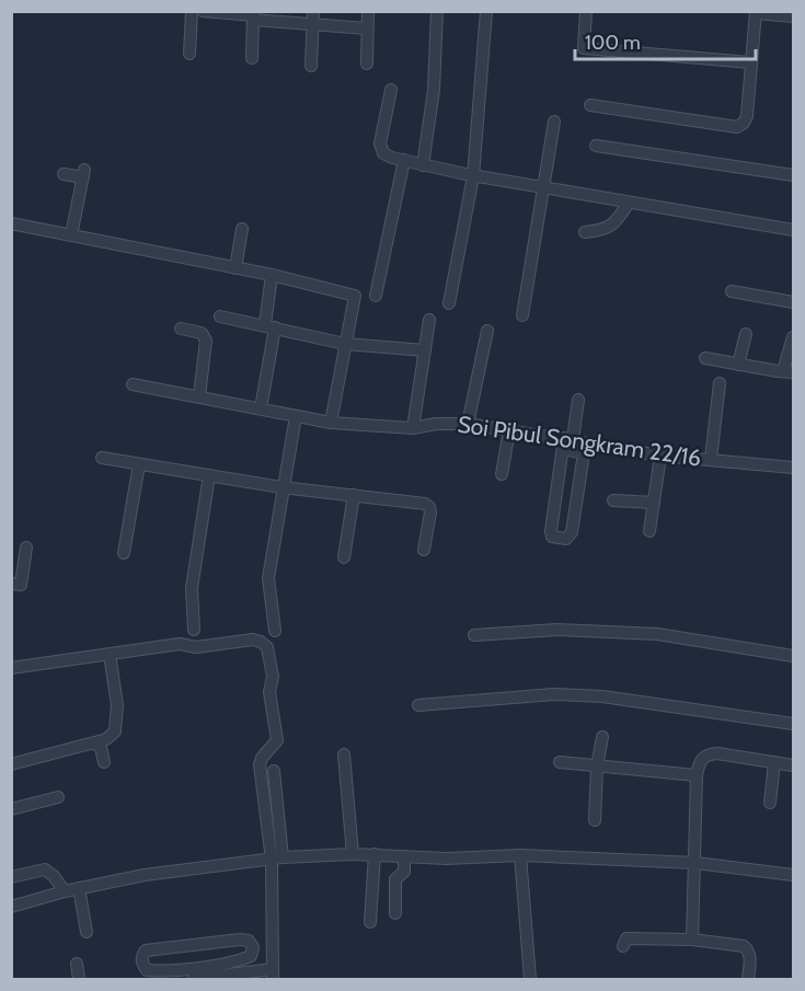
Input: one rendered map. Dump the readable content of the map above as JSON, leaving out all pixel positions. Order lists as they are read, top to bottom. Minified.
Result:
{"streets":{"street":["Soi Pibul Songkram 22/16"]},"scale_bar":"100 m"}
